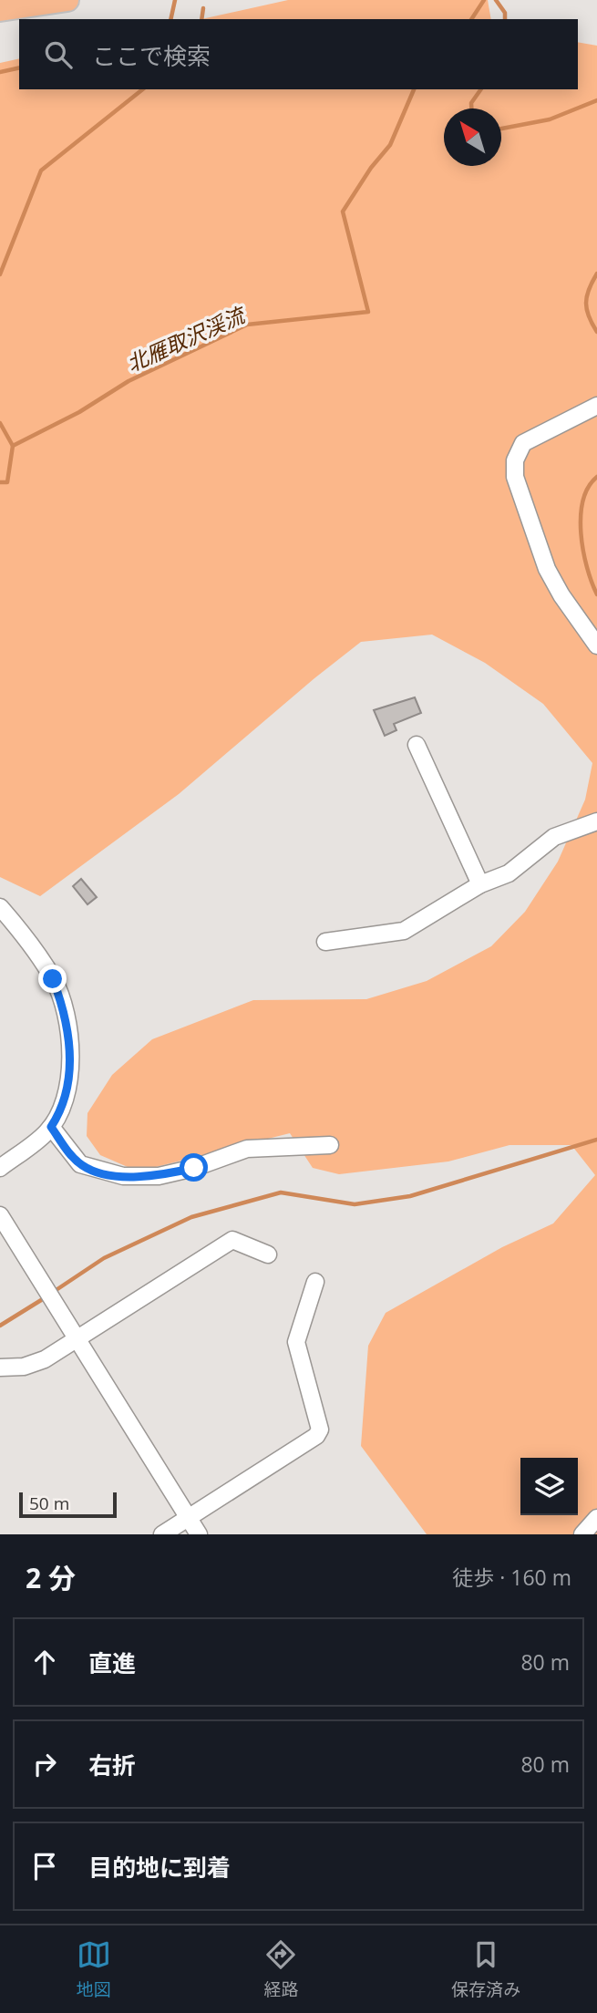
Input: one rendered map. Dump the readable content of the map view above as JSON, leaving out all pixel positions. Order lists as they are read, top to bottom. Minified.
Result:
{"water":["北雁取沢渓流"],"scale_bar":"50 m","north":"top left","page":{"search":"ここで検索","scale":"50 m","heading":["2 分","徒歩 · 160 m"],"list":[["直進","80 m"],["右折","80 m"],"目的地に到着"],"nav":["地図","経路","保存済み"]}}
